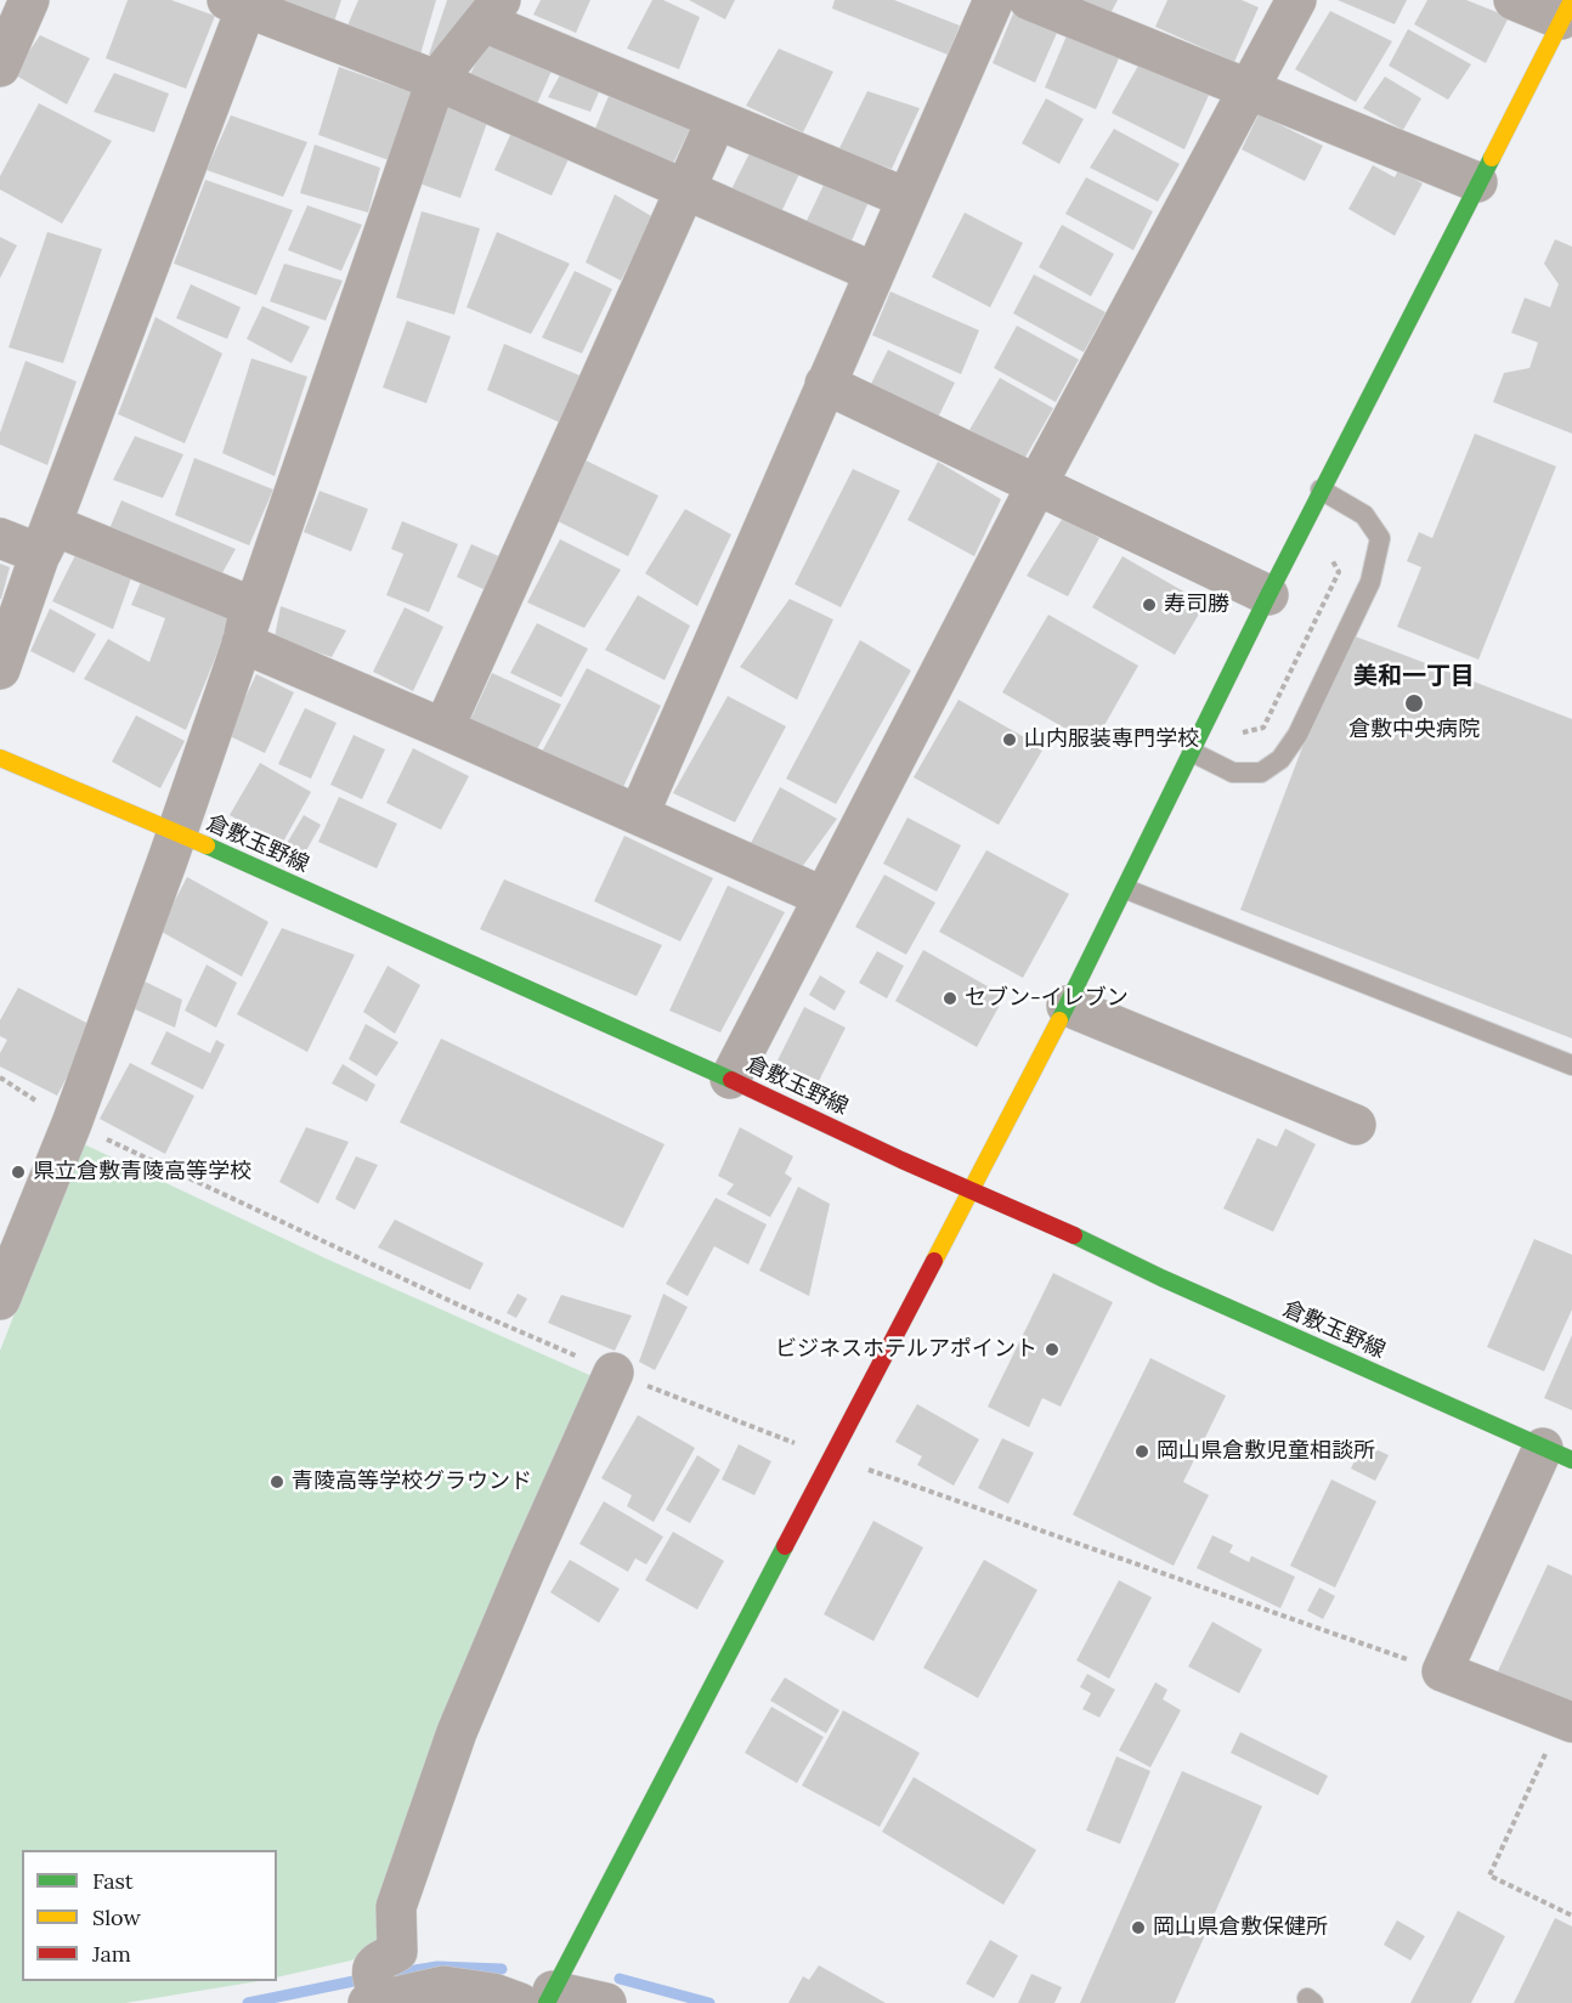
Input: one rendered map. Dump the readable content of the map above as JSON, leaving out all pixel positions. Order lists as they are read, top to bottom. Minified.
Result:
{"streets":{"street":["倉敷玉野線"]},"districts":["美和一丁目"],"places":["寿司勝","倉敷中央病院","山内服装専門学校","セブン-イレブン","県立倉敷青陵高等学校","ビジネスホテルアポイント","岡山県倉敷児童相談所","青陵高等学校グラウンド","岡山県倉敷保健所"],"legend":["Fast","Slow","Jam"]}
